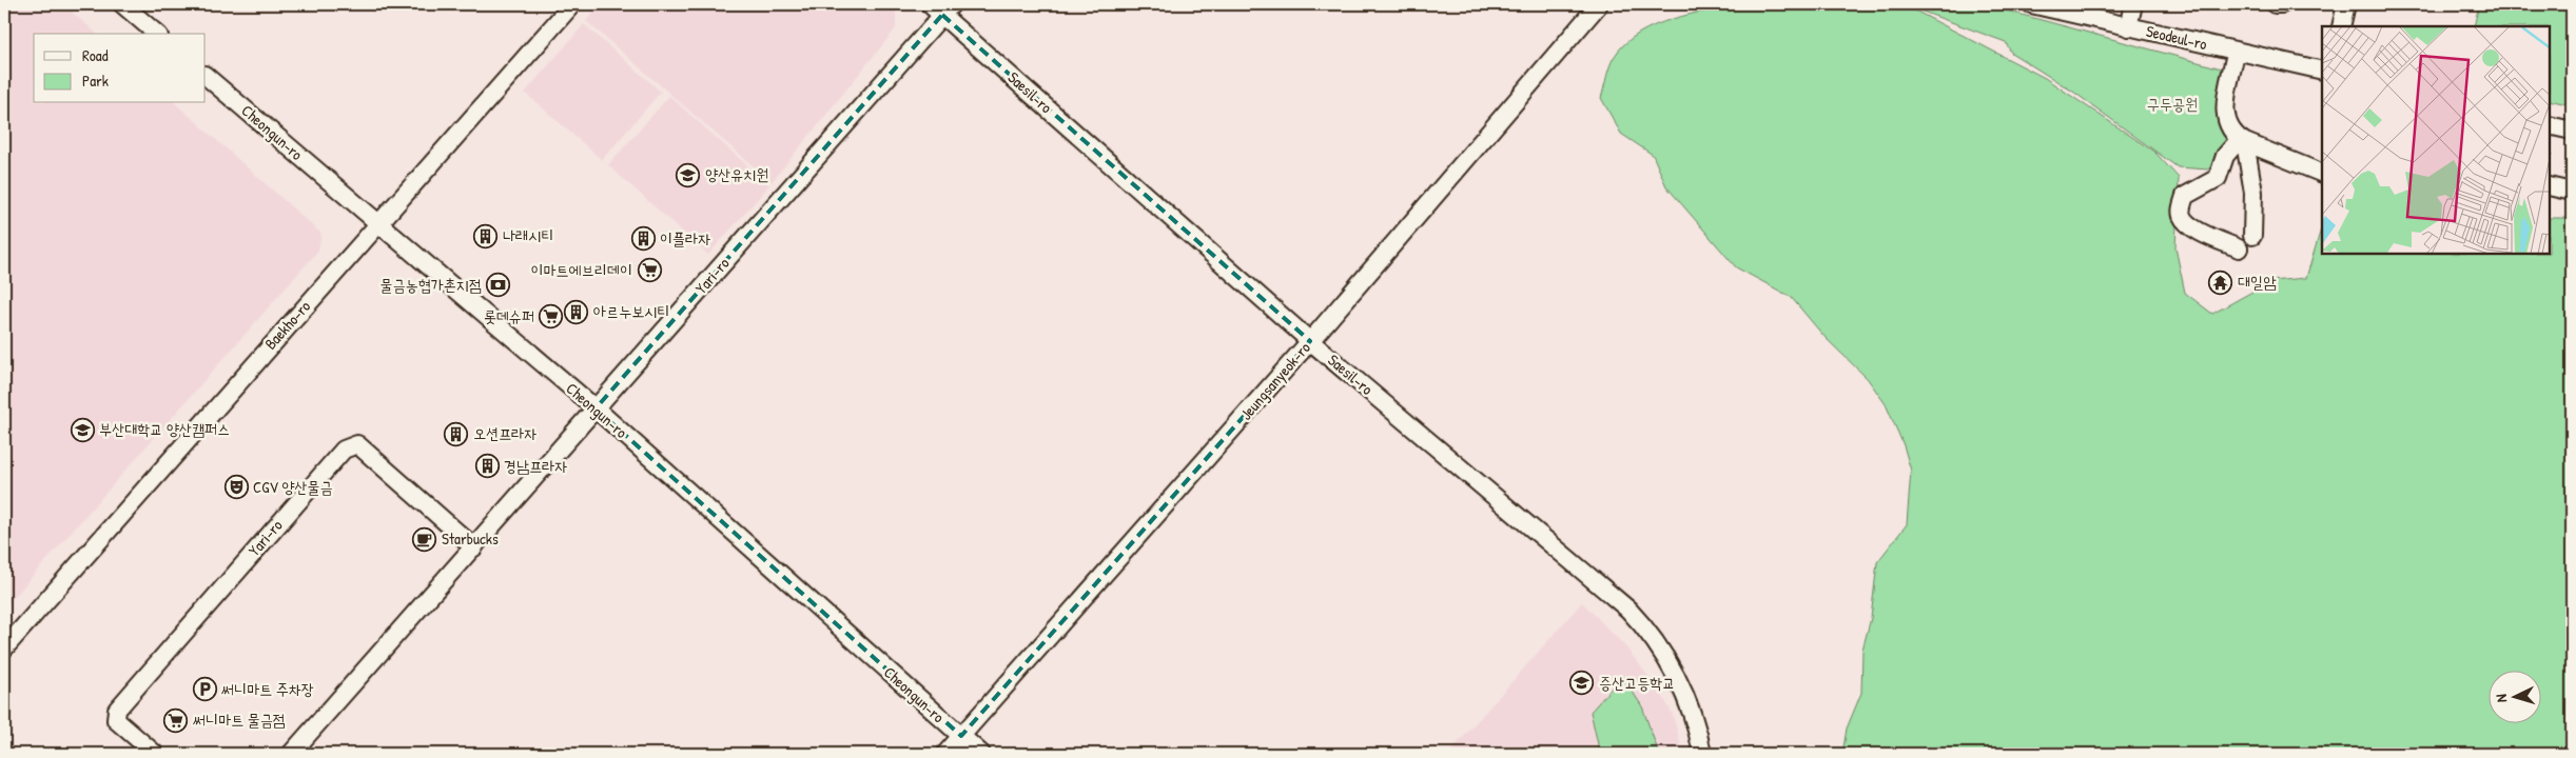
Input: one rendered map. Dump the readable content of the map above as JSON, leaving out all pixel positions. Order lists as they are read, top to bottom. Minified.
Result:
{"streets":{"street":["Seodeul-ro","Saesil-ro","Cheongun-ro","Yari-ro","Baekho-ro","Jeungsanyeok-ro"]},"crossings":[["Saesil-ro","Yari-ro"],["Saesil-ro","Jeungsanyeok-ro"],["Cheongun-ro","Yari-ro"],["Cheongun-ro","Baekho-ro"],["Cheongun-ro","Jeungsanyeok-ro"]],"parks":["구두공원"],"places":{"school or university":["양산유치원","부산대학교 양산캠퍼스","증산고등학교"],"building":["나래시티","이플라자","아르누보시티","오션프라자","경남프라자"],"supermarket":["이마트에브리데이","롯데슈퍼","써니마트 물금점"],"temple":["대일암"],"bank":["물금농협가촌지점"],"theatre":["CGV 양산물금"],"cafe":["Starbucks"],"parking":["써니마트 주차장"]},"legend":["Road","Park"],"north":"left"}
